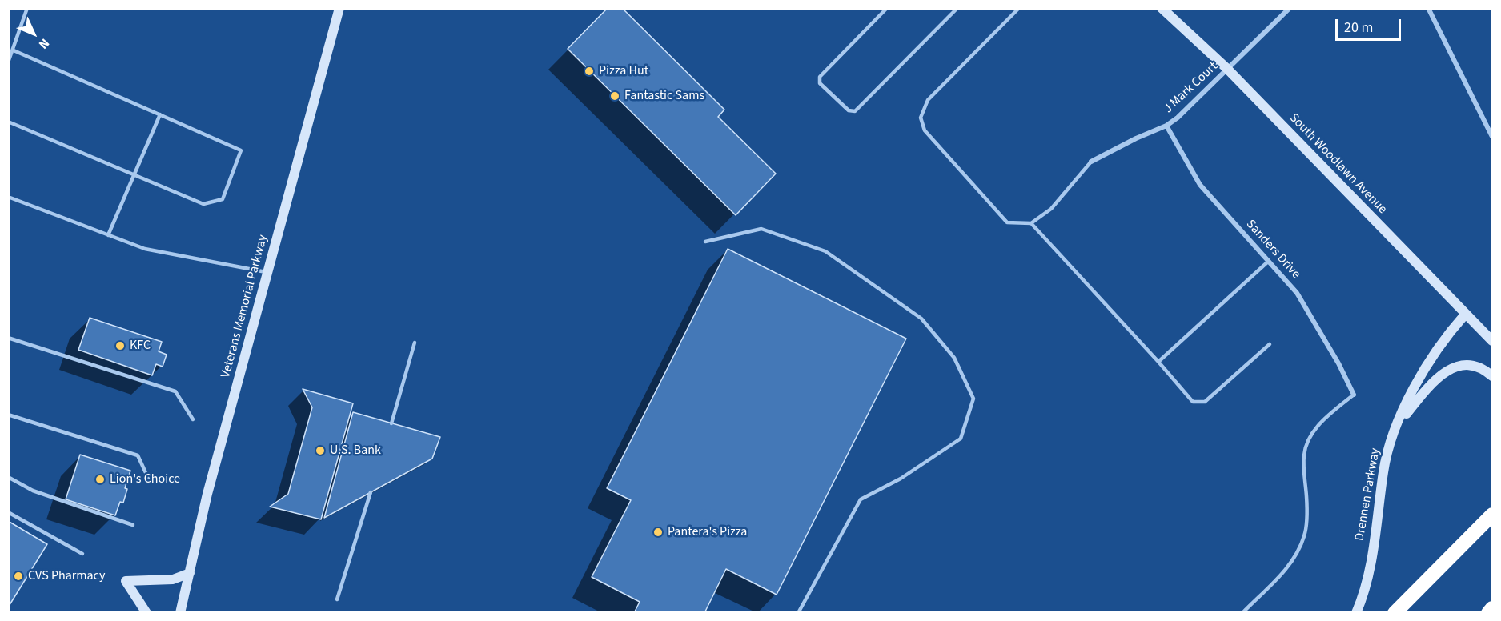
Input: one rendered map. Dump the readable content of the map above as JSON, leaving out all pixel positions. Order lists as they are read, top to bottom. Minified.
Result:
{"streets":{"street":["J Mark Court","South Woodlawn Avenue","Sanders Drive","Veterans Memorial Parkway","Drennen Parkway"]},"crossings":[["J Mark Court","South Woodlawn Avenue"],["J Mark Court","Sanders Drive"],["South Woodlawn Avenue","Drennen Parkway"]],"places":["Pizza Hut","Fantastic Sams","KFC","U.S. Bank","Lion's Choice","Pantera's Pizza","CVS Pharmacy"],"scale_bar":"20 m","north":"bottom right"}
